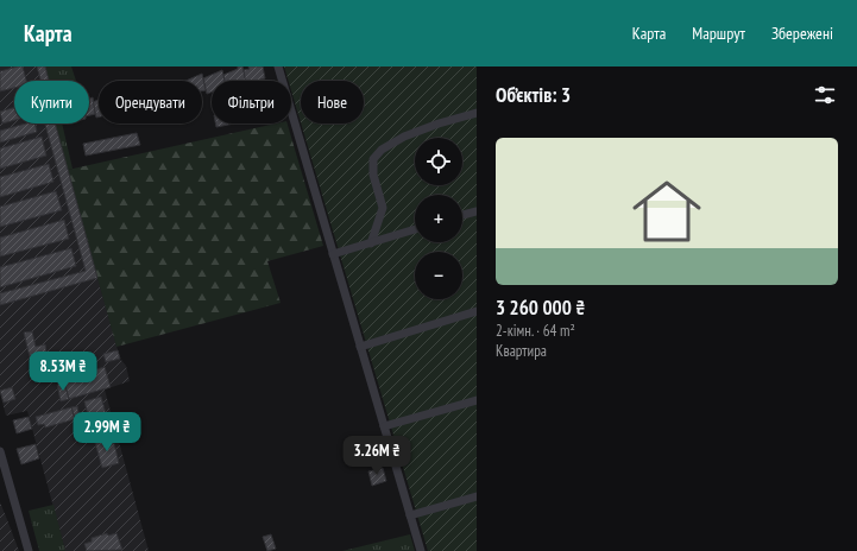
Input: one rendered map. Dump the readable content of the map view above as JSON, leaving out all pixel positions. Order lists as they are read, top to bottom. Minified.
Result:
{"page":{"header":"Карта","nav":["Карта","Маршрут","Збережені"],"heading":"Об’єктів: 3","chip":["Купити","Орендувати","Фільтри","Нове"],"list":[{"name":"3 260 000 ₴","note":"2-кімн. · 64 m² · Квартира"}],"map_buttons":["+","−"],"price":["8.53M ₴","2.99M ₴","3.26M ₴"]}}
